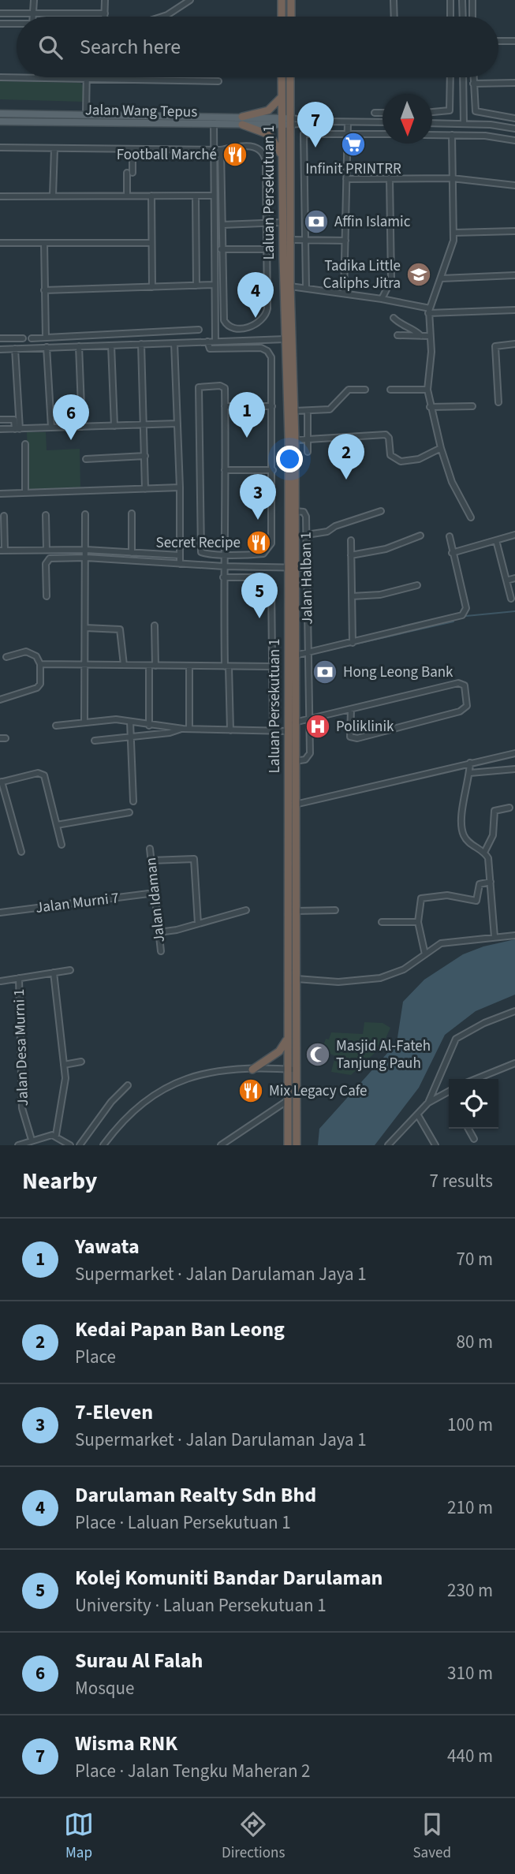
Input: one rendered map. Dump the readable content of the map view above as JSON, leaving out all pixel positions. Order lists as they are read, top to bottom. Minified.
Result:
{"streets":{"highway":["Laluan Persekutuan 1"],"main road":["Jalan Wang Tepus"],"street":["Jalan Halban 1","Jalan Idaman","Jalan Murni 7","Jalan Desa Murni 1"]},"crossings":[["Jalan Wang Tepus","Laluan Persekutuan 1"],["Laluan Persekutuan 1","Jalan Halban 1"],["Jalan Idaman","Jalan Murni 7"]],"places":{"supermarket":["Infinit PRINTRR"],"restaurant":["Football Marché","Secret Recipe","Mix Legacy Cafe"],"bank":["Affin Islamic","Hong Leong Bank"],"school or university":["Tadika Little Caliphs Jitra"],"hospital":["Poliklinik"],"mosque":["Masjid Al-Fateh Tanjung Pauh"]},"north":"bottom","page":{"search":"Search here","pins":["7","4","1","6","2","3","5"],"heading":["Nearby","7 results"],"list":[{"mark":"1","name":"Yawata","note":"Supermarket · Jalan Darulaman Jaya 1","value":"70 m"},{"mark":"2","name":"Kedai Papan Ban Leong","note":"Place","value":"80 m"},{"mark":"3","name":"7-Eleven","note":"Supermarket · Jalan Darulaman Jaya 1","value":"100 m"},{"mark":"4","name":"Darulaman Realty Sdn Bhd","note":"Place · Laluan Persekutuan 1","value":"210 m"},{"mark":"5","name":"Kolej Komuniti Bandar Darulaman","note":"University · Laluan Persekutuan 1","value":"230 m"},{"mark":"6","name":"Surau Al Falah","note":"Mosque","value":"310 m"},{"mark":"7","name":"Wisma RNK","note":"Place · Jalan Tengku Maheran 2","value":"440 m"}],"nav":["Map","Directions","Saved"]}}
